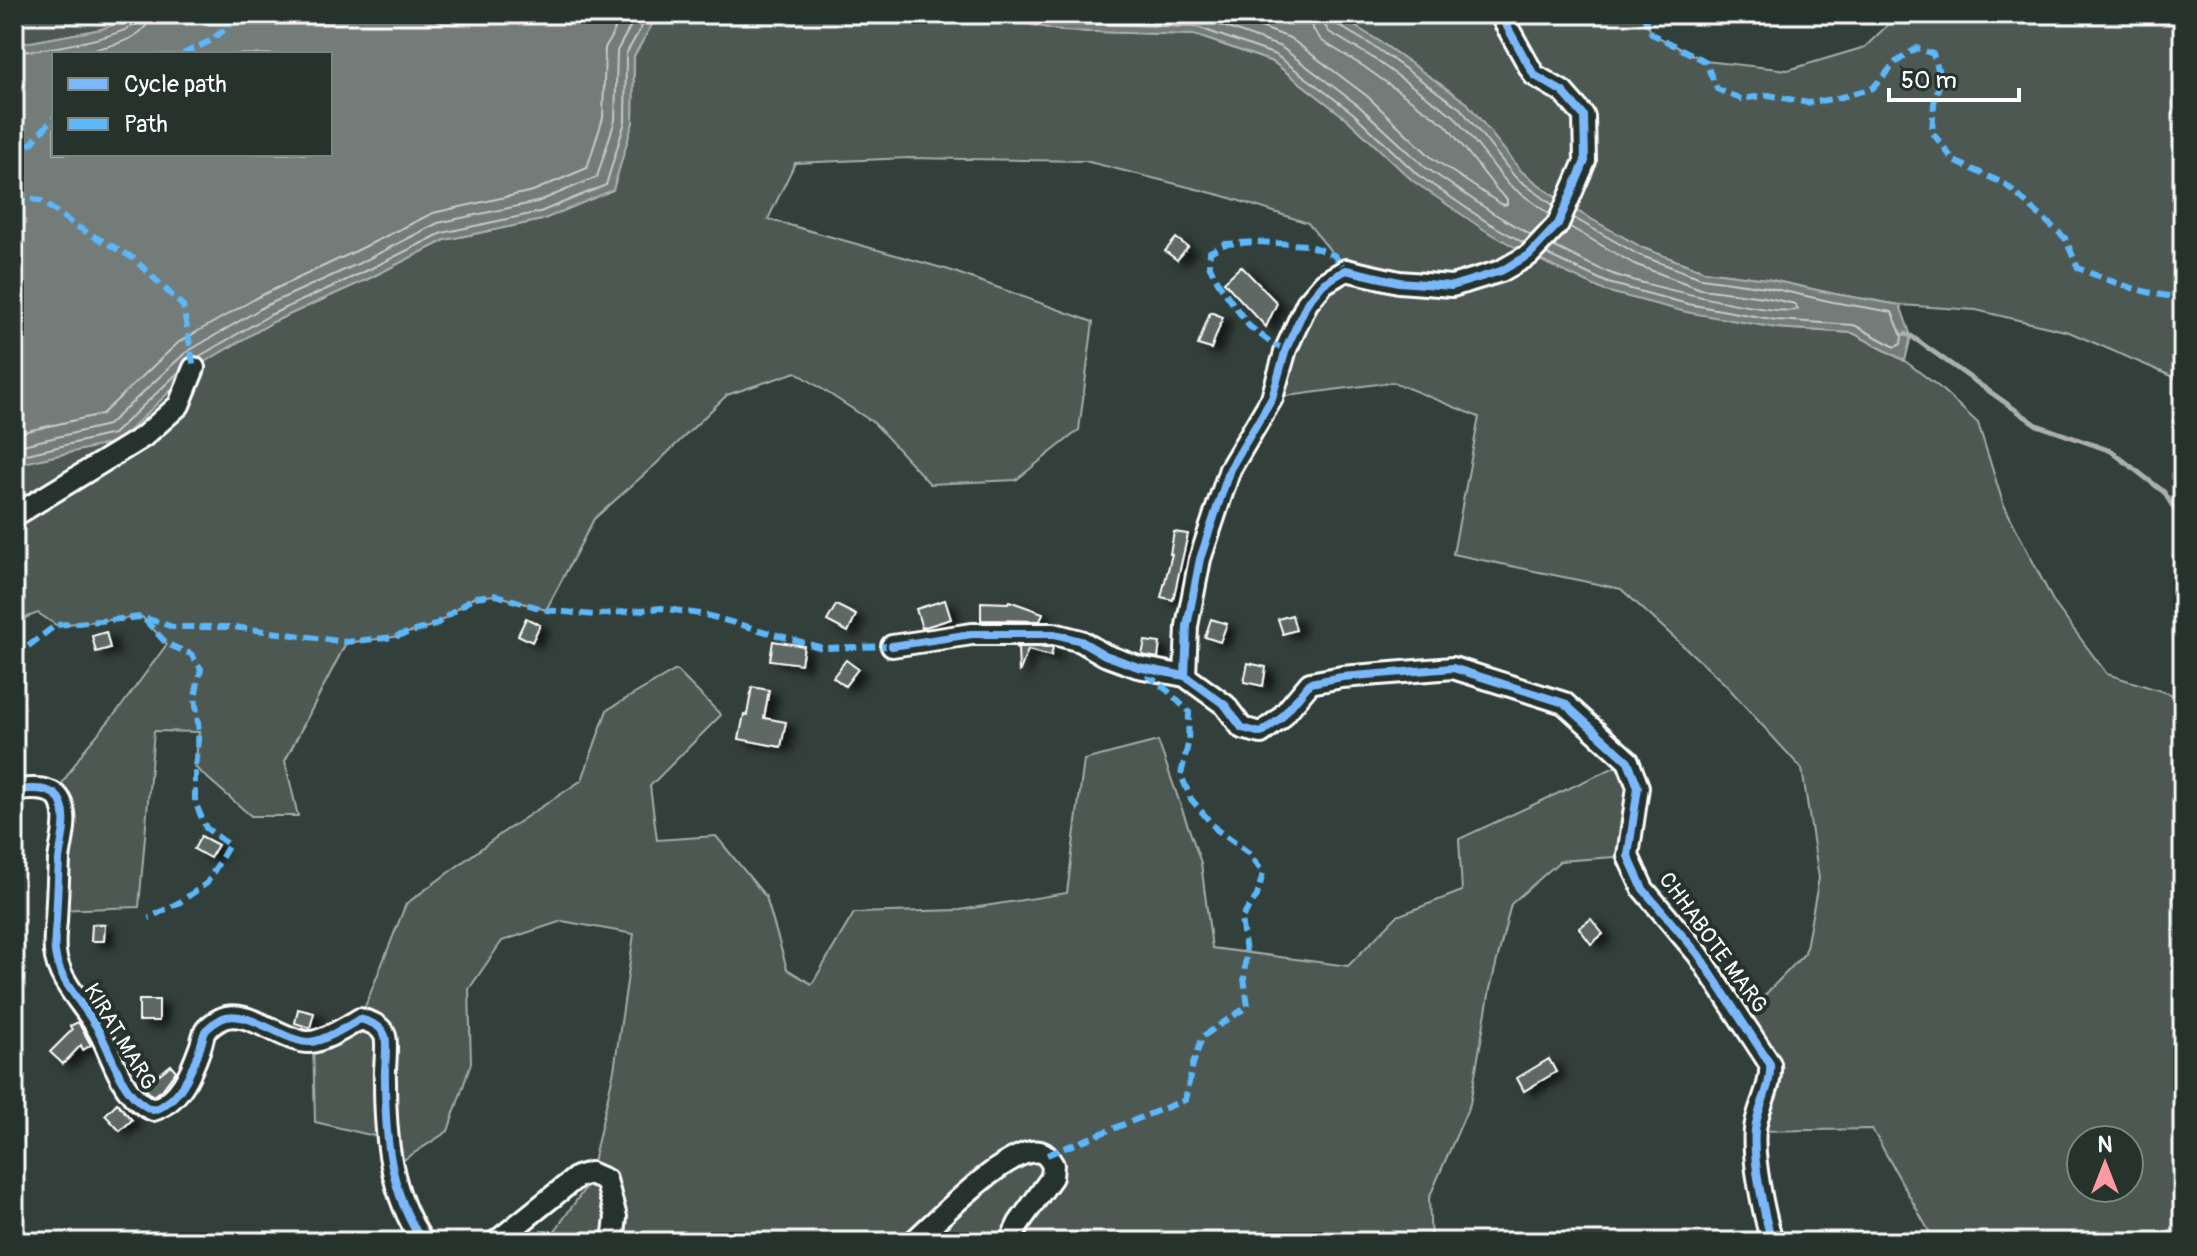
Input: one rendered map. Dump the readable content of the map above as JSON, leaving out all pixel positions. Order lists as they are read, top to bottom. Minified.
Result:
{"streets":{"street":["CHHABOTE MARG","KIRAT MARG"]},"legend":["Cycle path","Path"],"scale_bar":"50 m","north":"top"}
